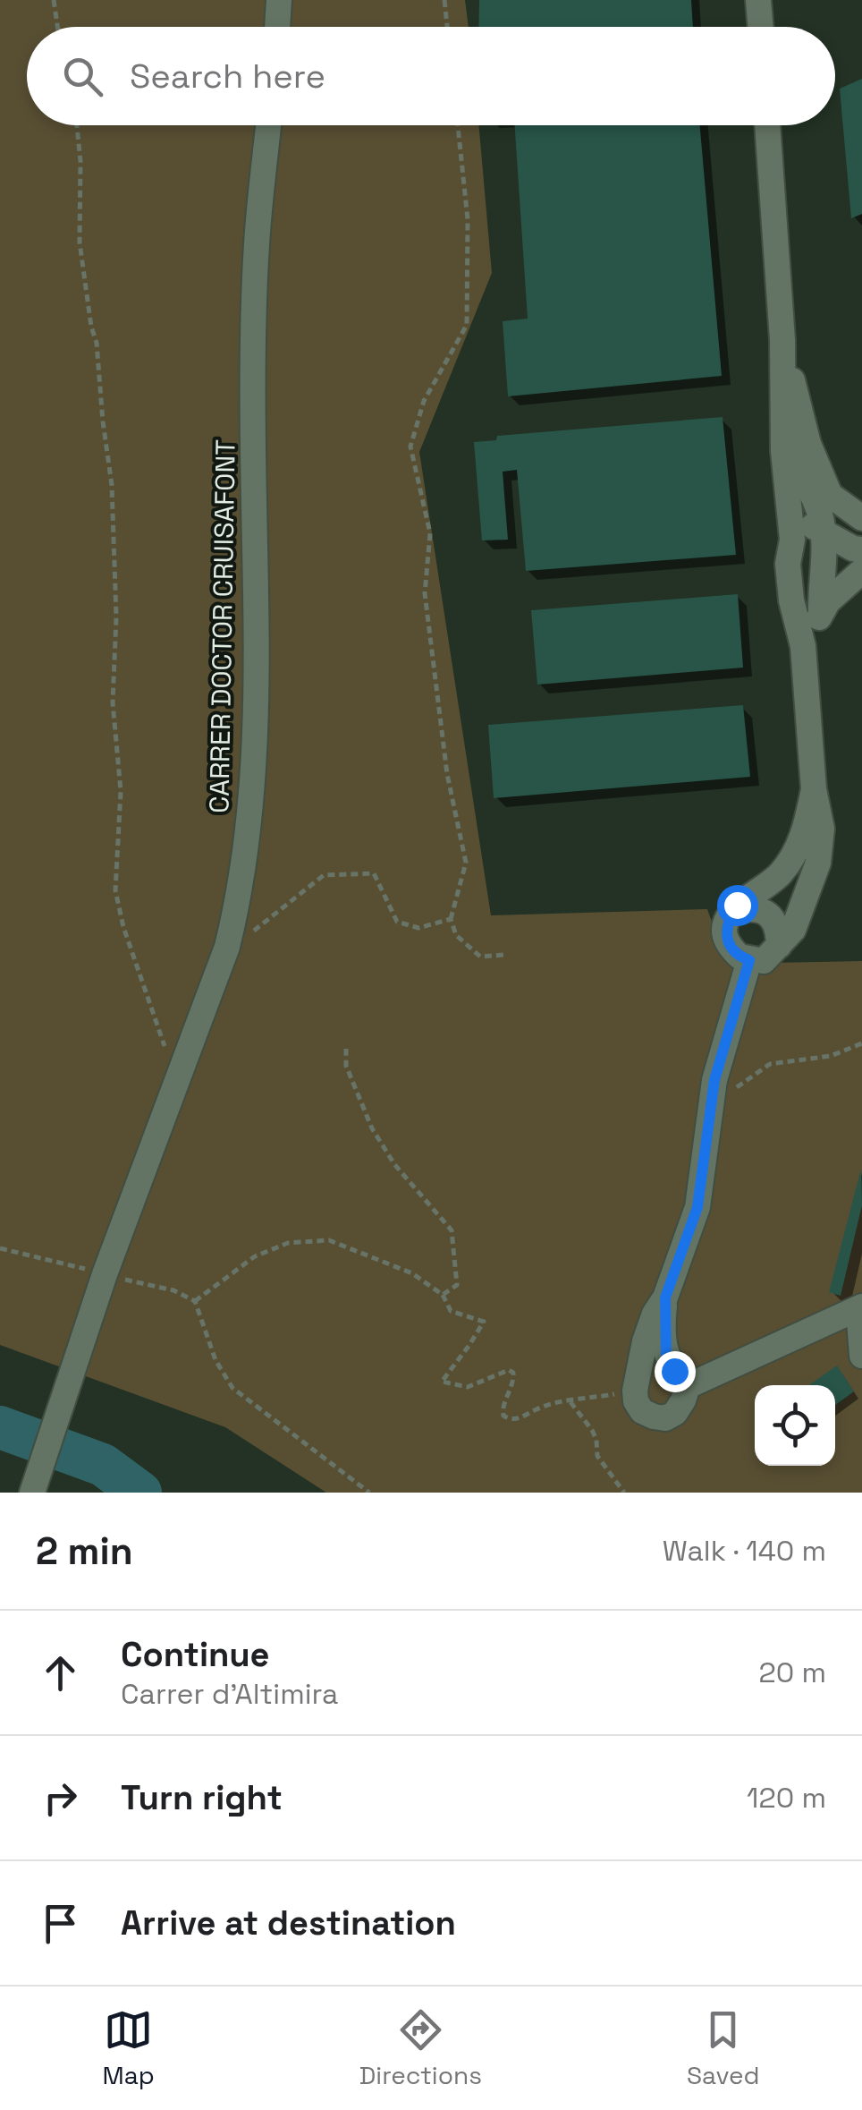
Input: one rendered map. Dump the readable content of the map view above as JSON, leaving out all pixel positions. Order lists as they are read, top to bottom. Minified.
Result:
{"streets":{"street":["CARRER DOCTOR CRUISAFONT"]},"page":{"search":"Search here","heading":["2 min","Walk · 140 m"],"list":[["Continue","Carrer d'Altimira","20 m"],["Turn right","120 m"],"Arrive at destination"],"nav":["Map","Directions","Saved"]}}
